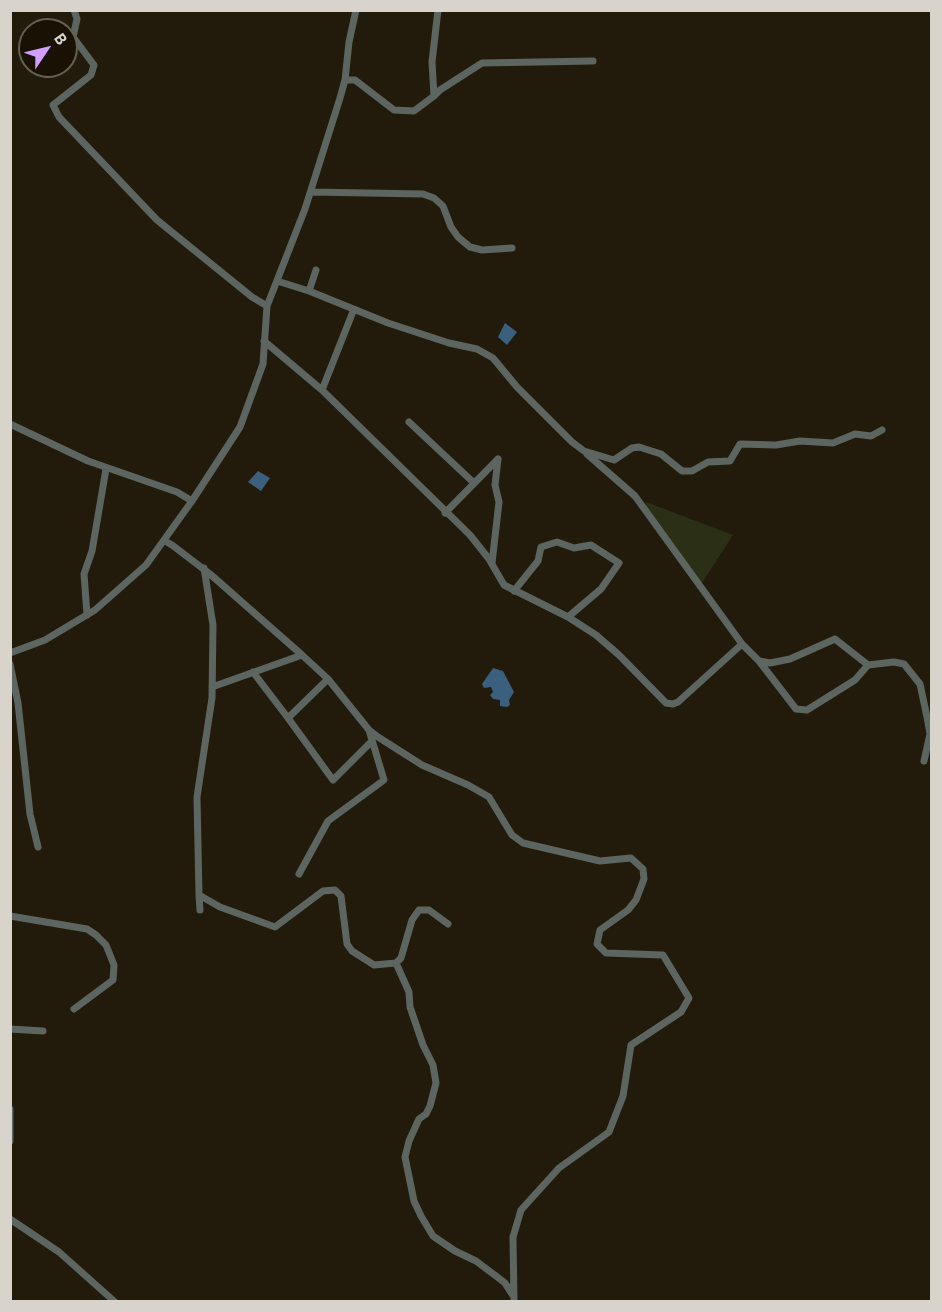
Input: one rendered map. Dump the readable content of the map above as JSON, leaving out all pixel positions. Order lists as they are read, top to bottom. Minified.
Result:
{"north":"top right"}
